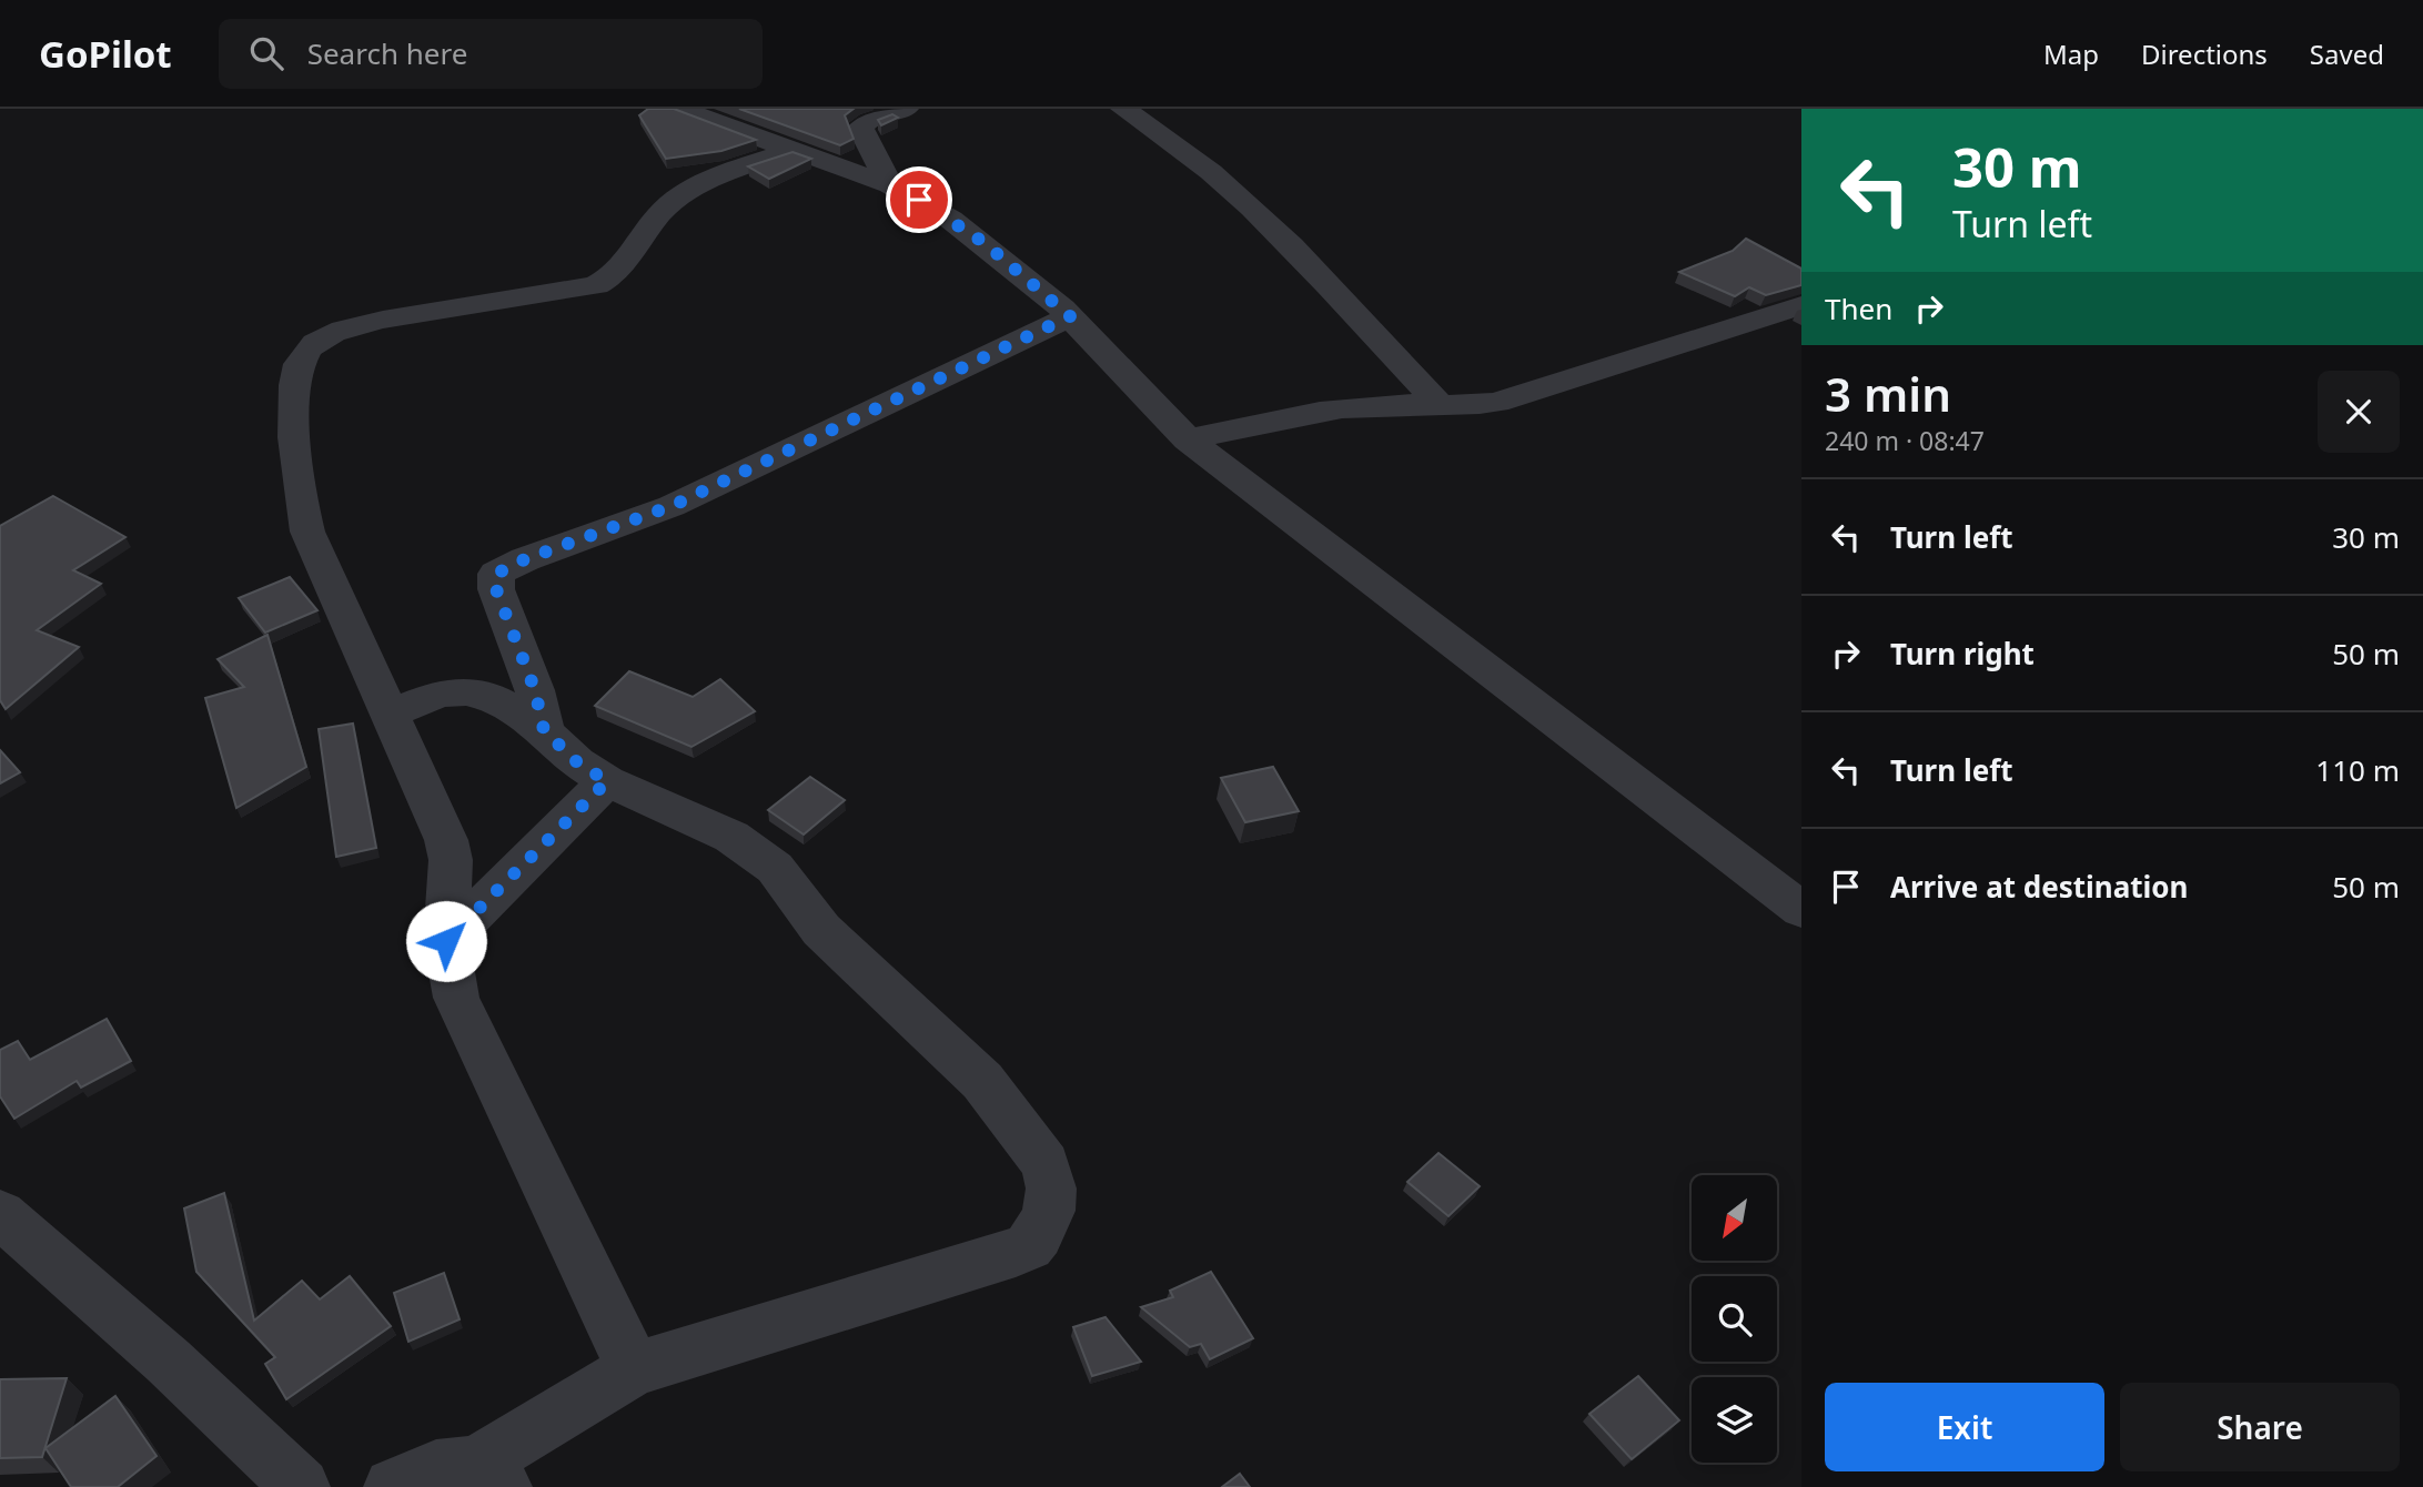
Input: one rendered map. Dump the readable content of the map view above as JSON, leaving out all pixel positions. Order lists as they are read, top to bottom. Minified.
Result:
{"north":"bottom left","page":{"header":"GoPilot","search":"Search here","nav":["Map","Directions","Saved"],"turn":["30 m","Turn left"],"then":"Then","heading":["3 min","240 m · 08:47"],"list":[{"name":"Turn left","value":"30 m"},{"name":"Turn right","value":"50 m"},{"name":"Turn left","value":"110 m"},{"name":"Arrive at destination","value":"50 m"}],"buttons":["Exit","Share"]}}
